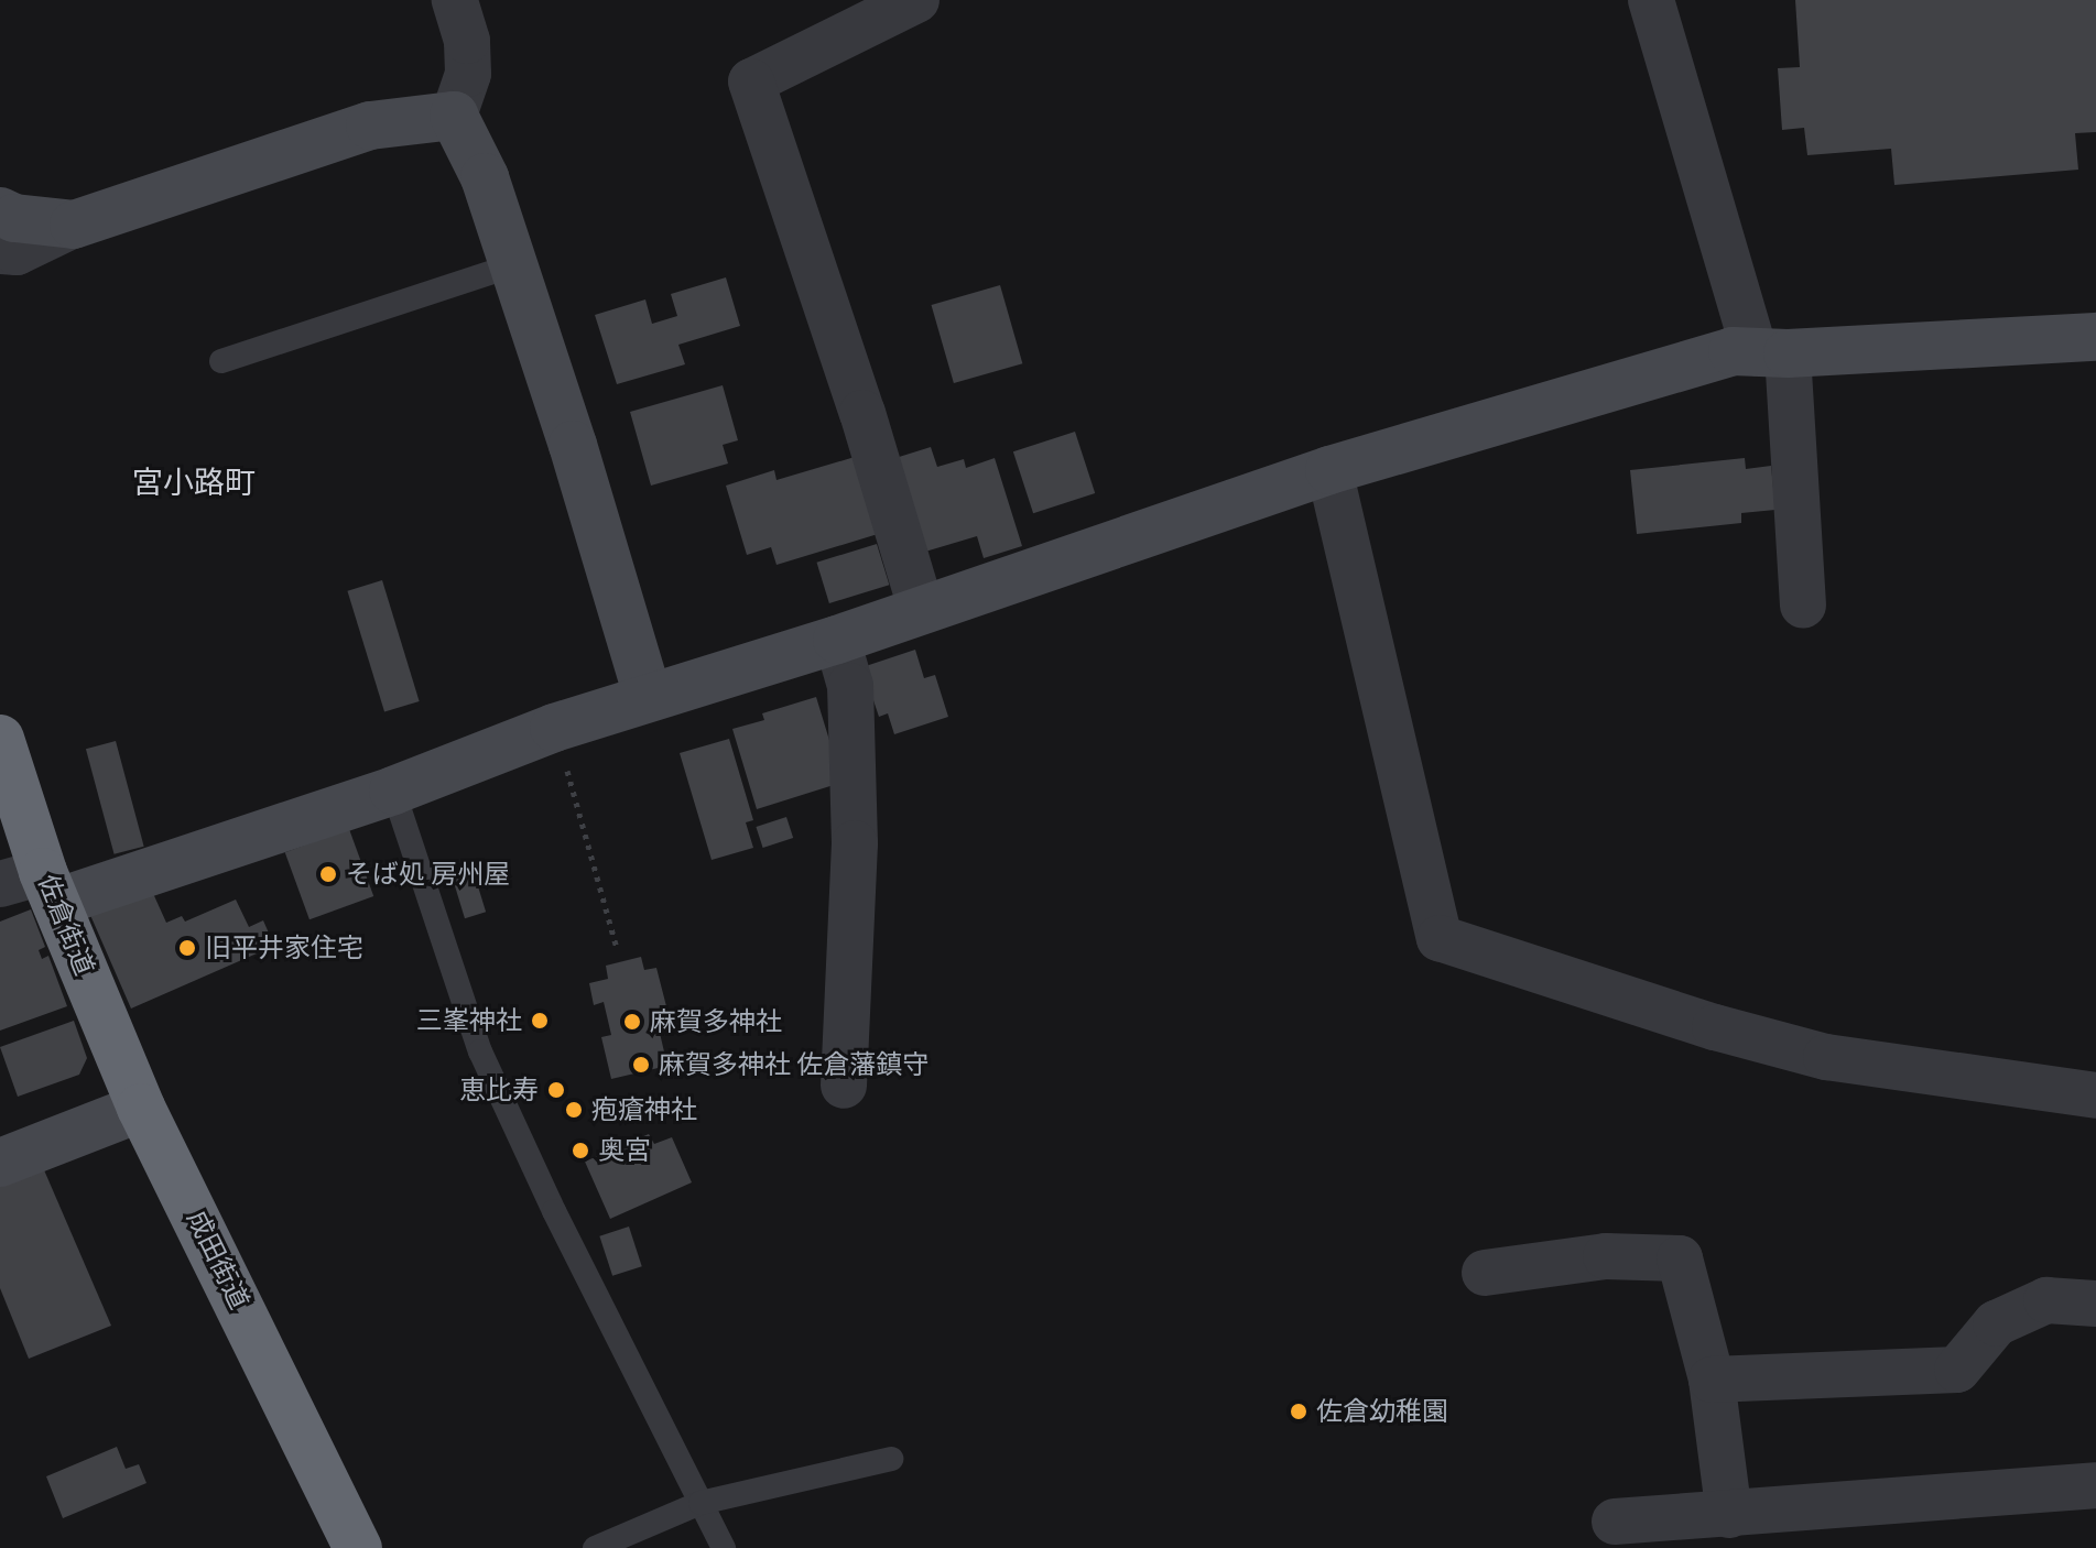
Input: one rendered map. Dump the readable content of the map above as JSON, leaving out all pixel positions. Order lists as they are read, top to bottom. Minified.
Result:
{"streets":{"highway":["佐倉街道","成田街道"]},"crossings":[["佐倉街道","成田街道"]],"districts":["宮小路町"],"places":["そば処 房州屋","旧平井家住宅","三峯神社","麻賀多神社","麻賀多神社 佐倉藩鎮守","恵比寿","疱瘡神社","奥宮","佐倉幼稚園"]}
